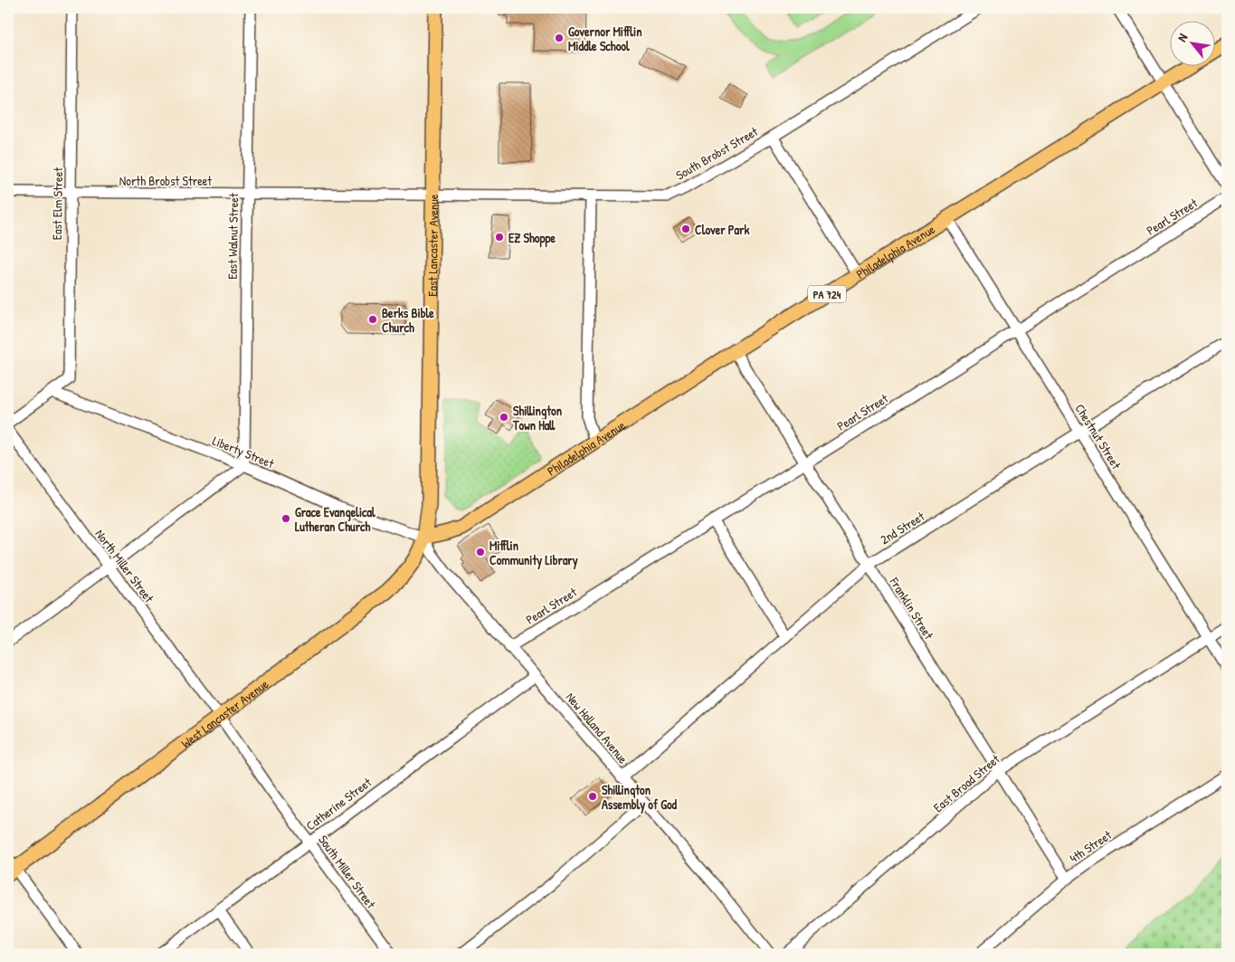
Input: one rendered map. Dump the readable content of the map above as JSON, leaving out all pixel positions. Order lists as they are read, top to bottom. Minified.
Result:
{"streets":{"main road":["East Lancaster Avenue","Philadelphia Avenue","PA 724","West Lancaster Avenue"],"street":["South Brobst Street","North Brobst Street","East Elm Street","Pearl Street","East Walnut Street","Chestnut Street","Liberty Street","2nd Street","North Miller Street","Franklin Street","New Holland Avenue","East Broad Street","Catherine Street","4th Street","South Miller Street"]},"crossings":[["South Brobst Street","North Brobst Street"],["South Brobst Street","East Lancaster Avenue"],["North Brobst Street","East Elm Street"],["North Brobst Street","East Walnut Street"],["North Brobst Street","East Lancaster Avenue"],["East Elm Street","Liberty Street"],["Pearl Street","Chestnut Street"],["Pearl Street","Franklin Street"],["Pearl Street","New Holland Avenue"],["East Walnut Street","Liberty Street"],["East Lancaster Avenue","Philadelphia Avenue"],["East Lancaster Avenue","Liberty Street"],["East Lancaster Avenue","West Lancaster Avenue"],["East Lancaster Avenue","New Holland Avenue"],["Philadelphia Avenue","Chestnut Street"],["Philadelphia Avenue","Liberty Street"],["Philadelphia Avenue","Franklin Street"],["Philadelphia Avenue","West Lancaster Avenue"],["Philadelphia Avenue","New Holland Avenue"],["Chestnut Street","2nd Street"],["Chestnut Street","East Broad Street"],["Liberty Street","West Lancaster Avenue"],["Liberty Street","New Holland Avenue"],["2nd Street","Franklin Street"],["2nd Street","New Holland Avenue"],["North Miller Street","West Lancaster Avenue"],["North Miller Street","South Miller Street"],["Franklin Street","East Broad Street"],["Franklin Street","4th Street"],["West Lancaster Avenue","New Holland Avenue"],["West Lancaster Avenue","South Miller Street"],["New Holland Avenue","Catherine Street"],["Catherine Street","South Miller Street"]],"places":["Governor Mifflin Middle School","Clover Park","EZ Shoppe","Berks Bible Church","Shillington Town Hall","Grace Evangelical Lutheran Church","Mifflin Community Library","Shillington Assembly of God"],"north":"top left"}
